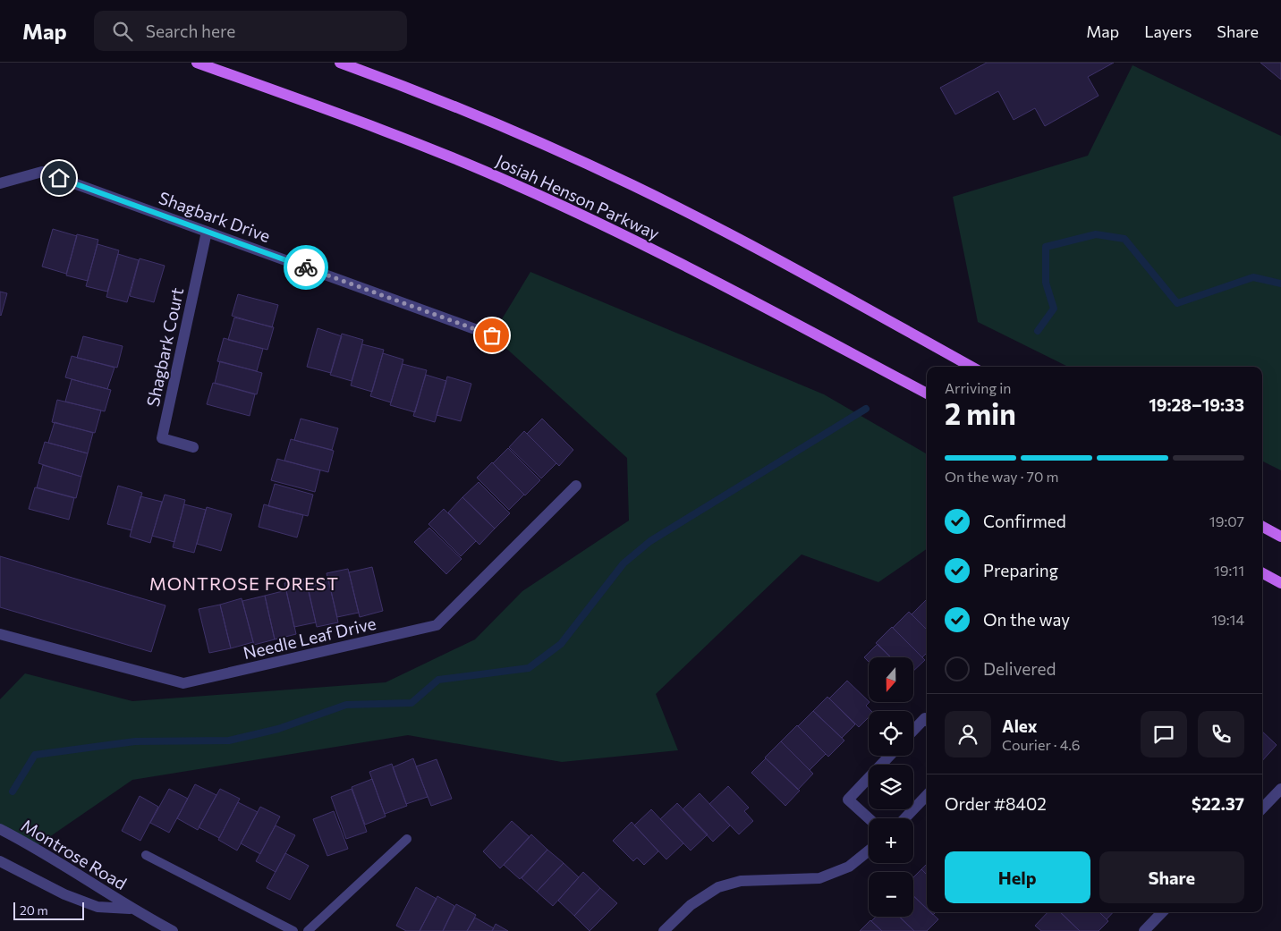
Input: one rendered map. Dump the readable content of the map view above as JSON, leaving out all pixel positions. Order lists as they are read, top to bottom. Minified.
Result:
{"streets":{"main road":["Josiah Henson Parkway"],"street":["Shagbark Drive","Shagbark Court","Needle Leaf Drive","Montrose Road"]},"crossings":[["Shagbark Drive","Shagbark Court"]],"districts":["MONTROSE FOREST"],"scale_bar":"20 m","north":"bottom","page":{"header":"Map","search":"Search here","nav":["Map","Layers","Share"],"heading":["2 min","Arriving in","19:28–19:33"],"panel":["Alex","Courier · 4.6","Order #8402","$22.37"],"bar":"On the way · 70 m","list":[["Confirmed","19:07"],["Preparing","19:11"],["On the way","19:14"],"Delivered"],"map_buttons":["+","−"],"buttons":["Help","Share"],"scale":"20 m"}}
